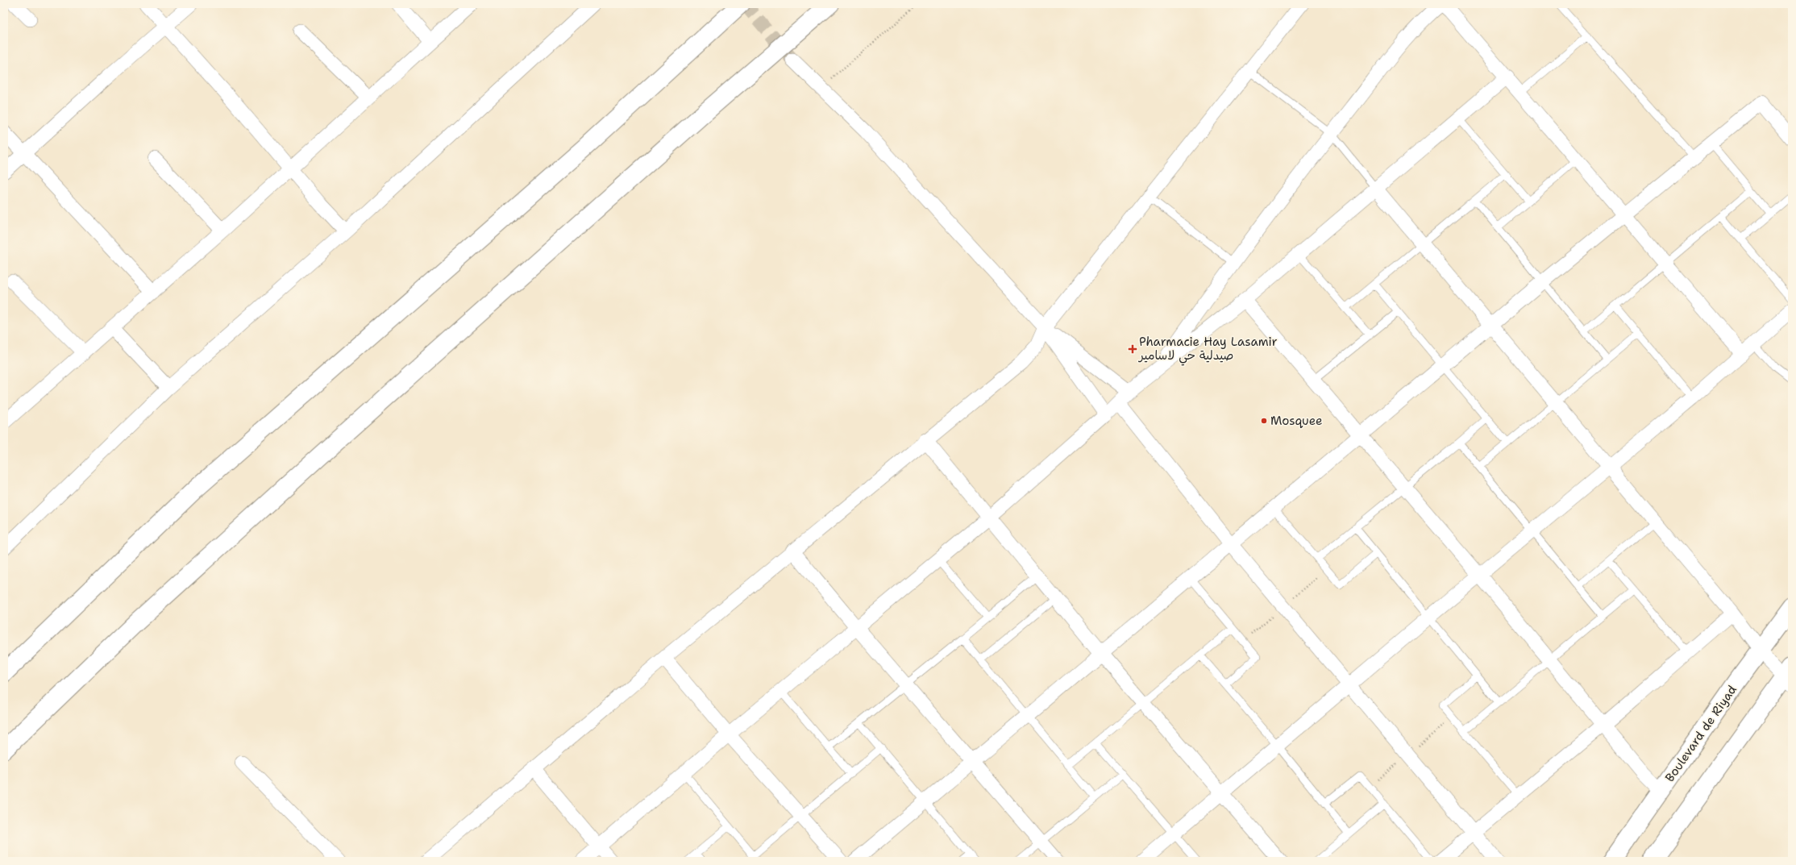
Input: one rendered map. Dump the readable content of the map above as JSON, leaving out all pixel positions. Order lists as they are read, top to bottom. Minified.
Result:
{"streets":{"main road":["Boulevard de Riyad"]},"places":{"health":["Pharmacie Hay Lasamir صيدلية حي لاسامير"],"other":["Mosquee"]}}
